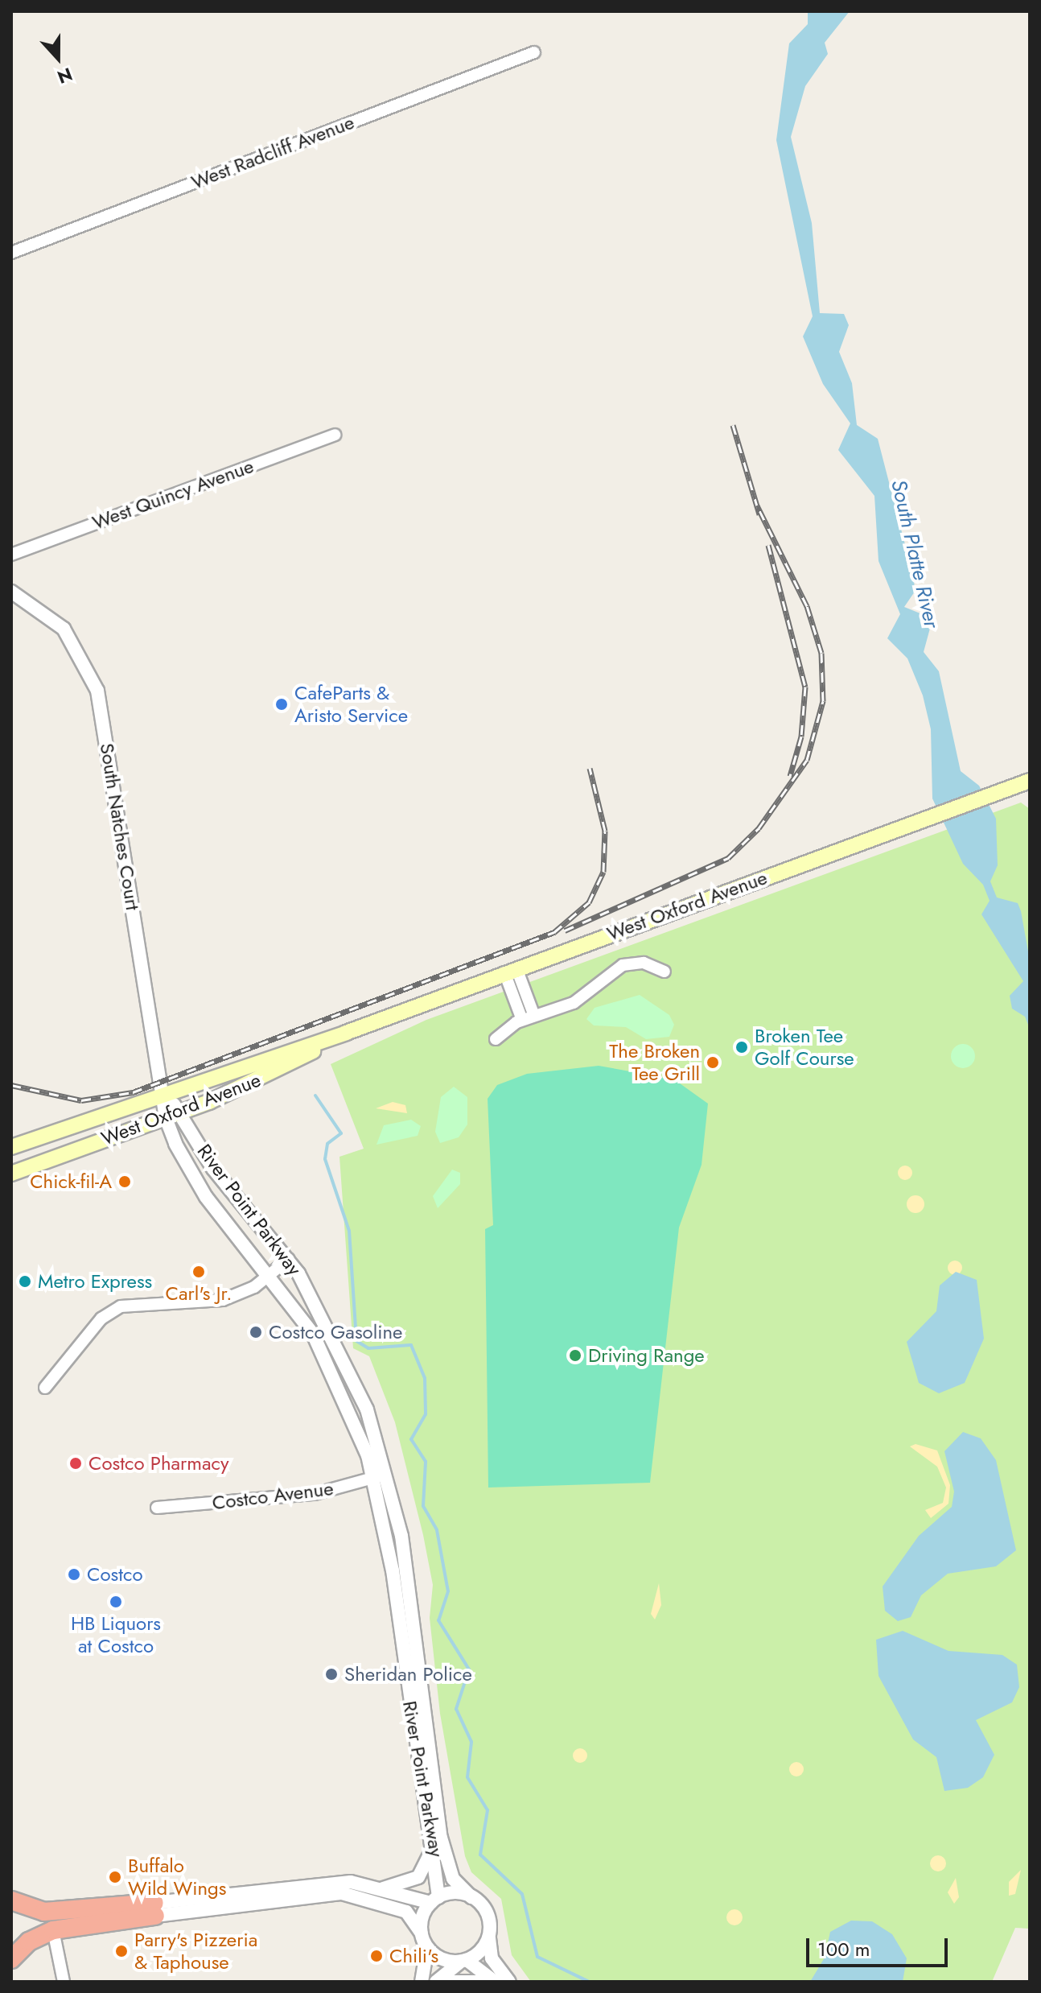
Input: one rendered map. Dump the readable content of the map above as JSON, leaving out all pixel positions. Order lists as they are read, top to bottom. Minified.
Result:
{"streets":{"main road":["West Oxford Avenue"],"street":["West Radcliff Avenue","West Quincy Avenue","South Natches Court","River Point Parkway","Costco Avenue"]},"crossings":[["South Natches Court","West Oxford Avenue"],["South Natches Court","River Point Parkway"],["West Oxford Avenue","River Point Parkway"],["River Point Parkway","Costco Avenue"]],"water":["South Platte River"],"places":["CafeParts & Aristo Service","Broken Tee Golf Course","The Broken Tee Grill","Chick-fil-A","Carl's Jr.","Metro Express","Costco Gasoline","Driving Range","Costco Pharmacy","Costco","HB Liquors at Costco","Sheridan Police","Buffalo Wild Wings","Parry's Pizzeria & Taphouse","Chili's"],"scale_bar":"100 m","north":"bottom"}
